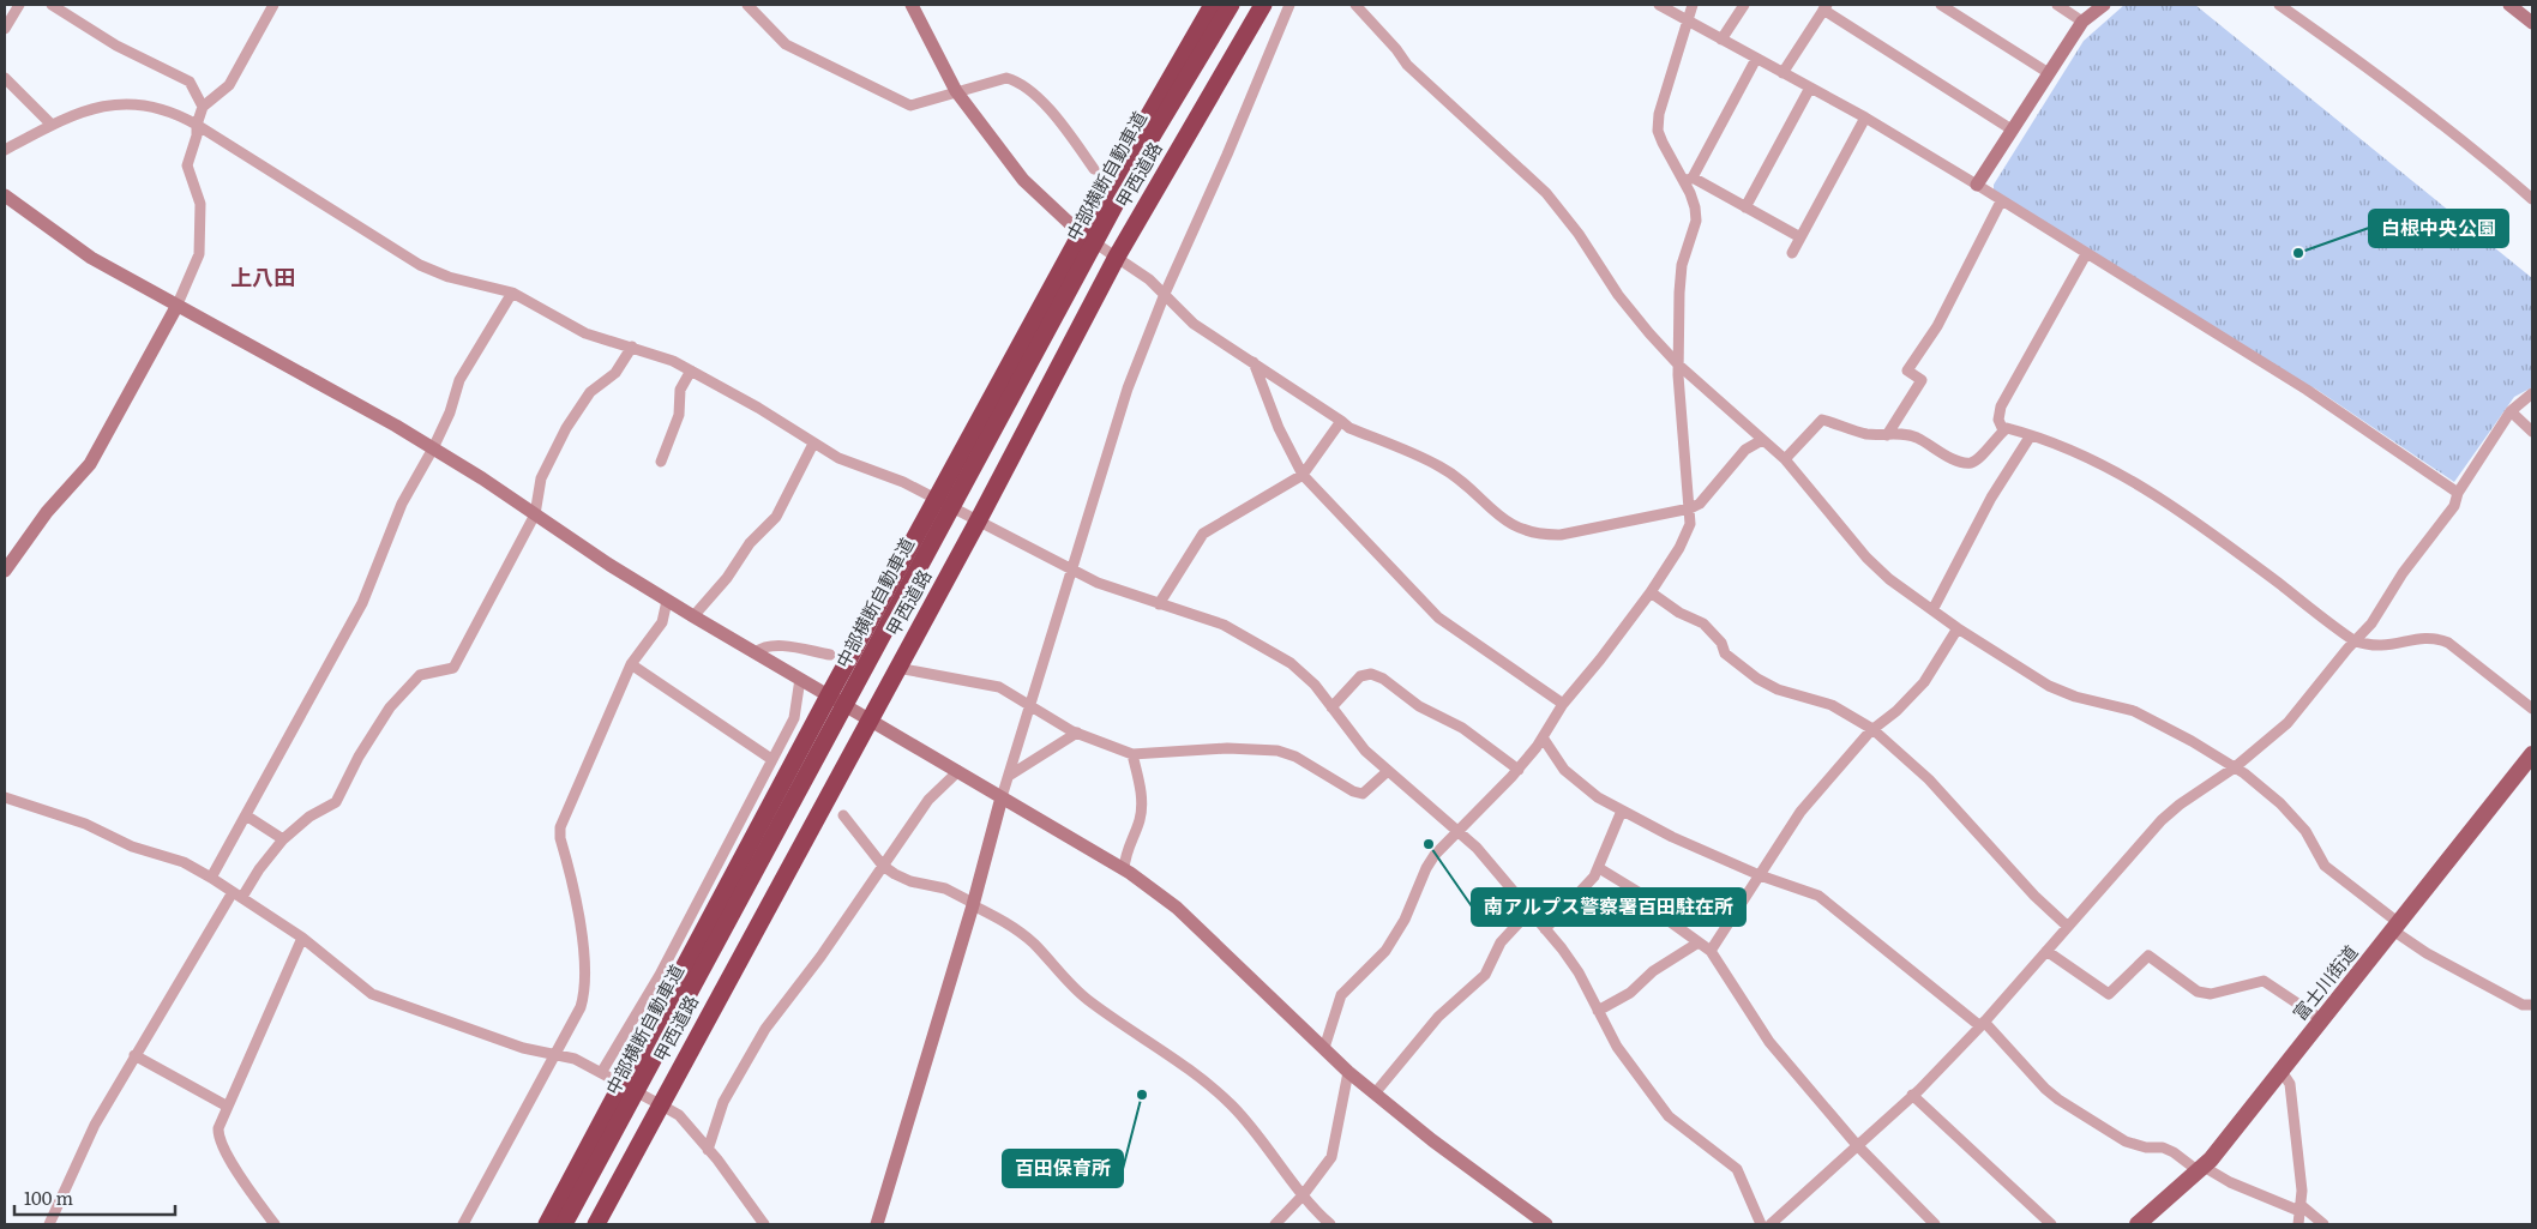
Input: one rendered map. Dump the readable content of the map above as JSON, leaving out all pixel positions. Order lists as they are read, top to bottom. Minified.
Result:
{"streets":{"highway":["甲西道路","中部横断自動車道"],"main road":["富士川街道"]},"districts":["上八田"],"places":["白根中央公園","南アルプス警察署百田駐在所","百田保育所"],"scale_bar":"100 m"}
